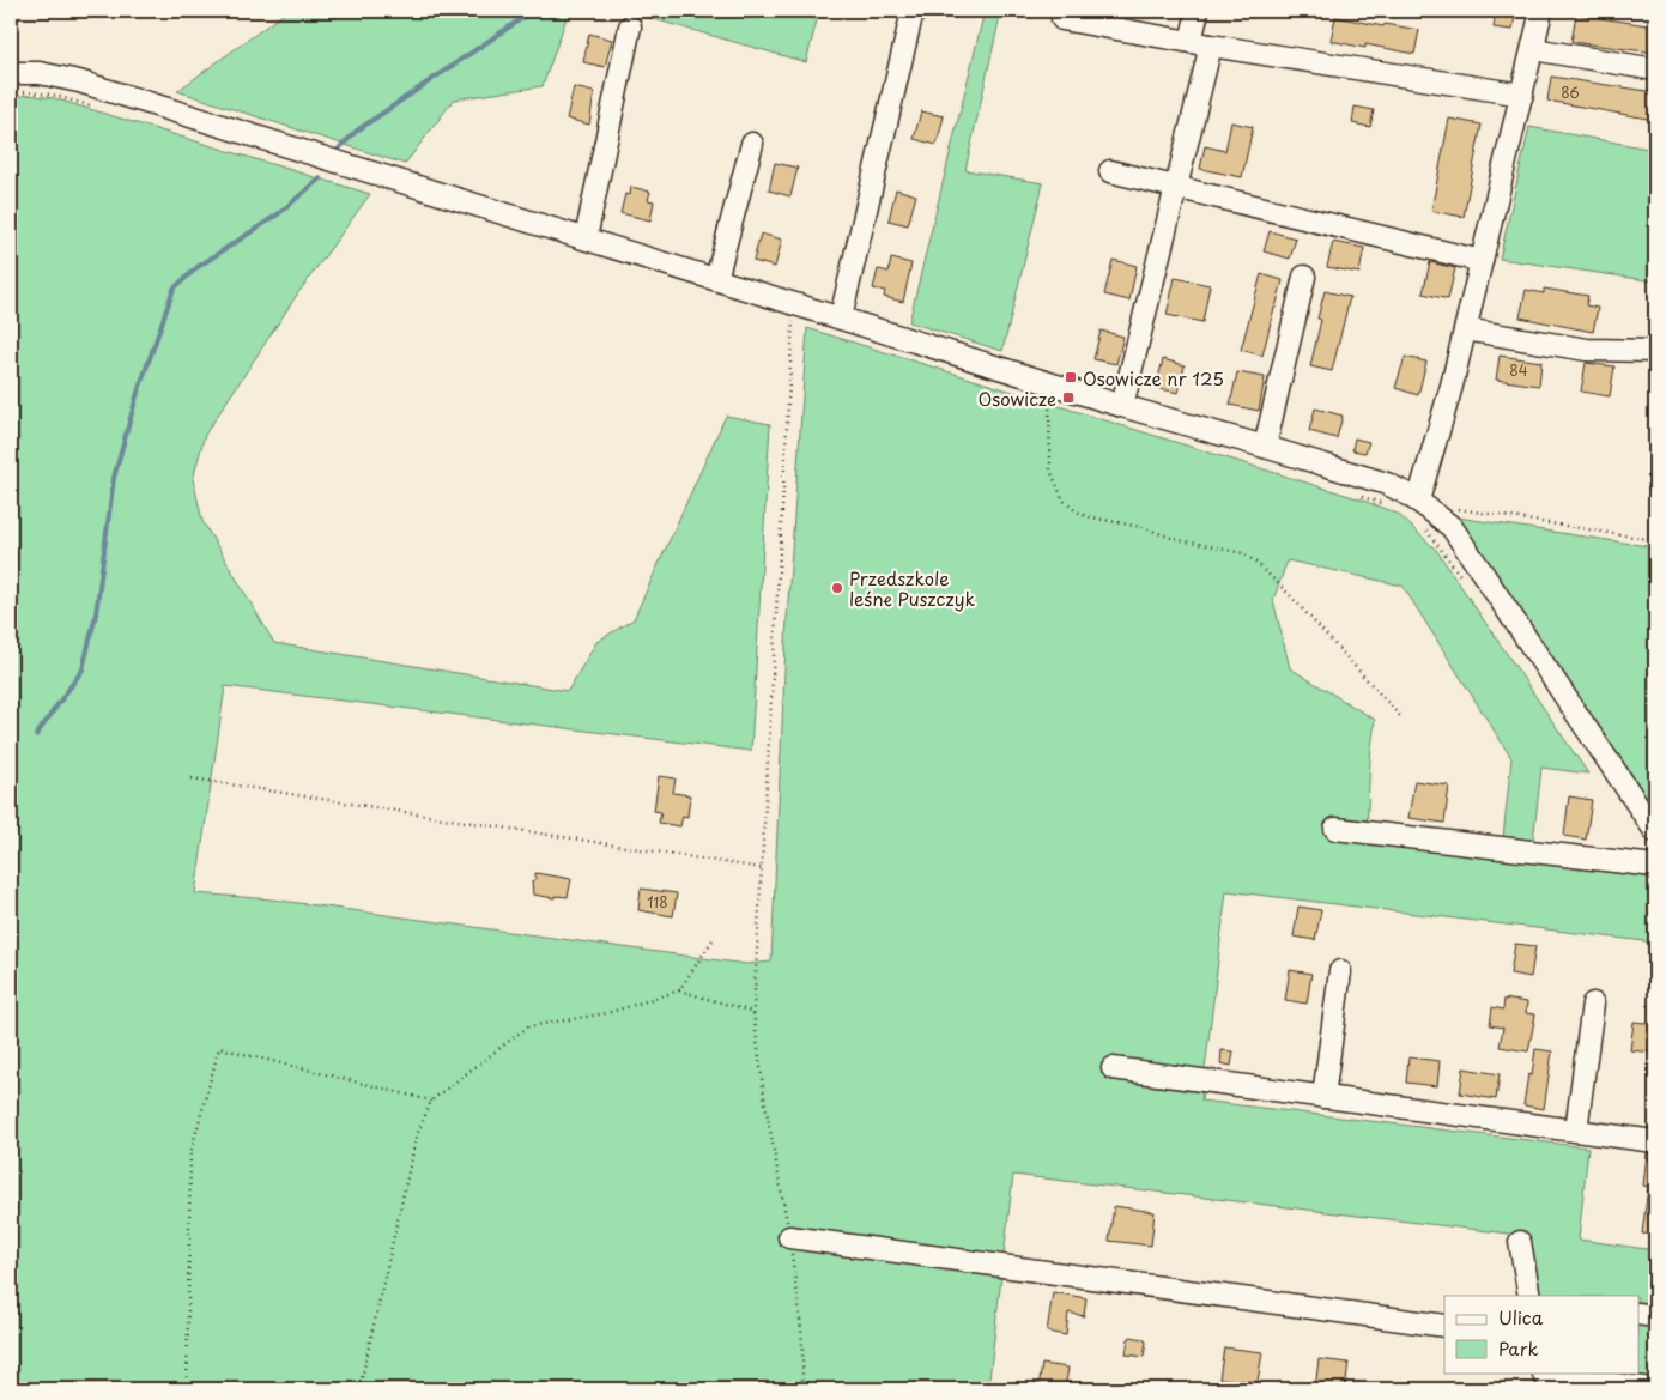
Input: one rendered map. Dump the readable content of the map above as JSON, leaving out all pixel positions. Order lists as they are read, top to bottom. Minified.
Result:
{"places":{"transit":["Osowicze nr 125","Osowicze"],"other":["Przedszkole leśne Puszczyk"]},"house_numbers":["86","84","118"],"legend":["Ulica","Park"]}
